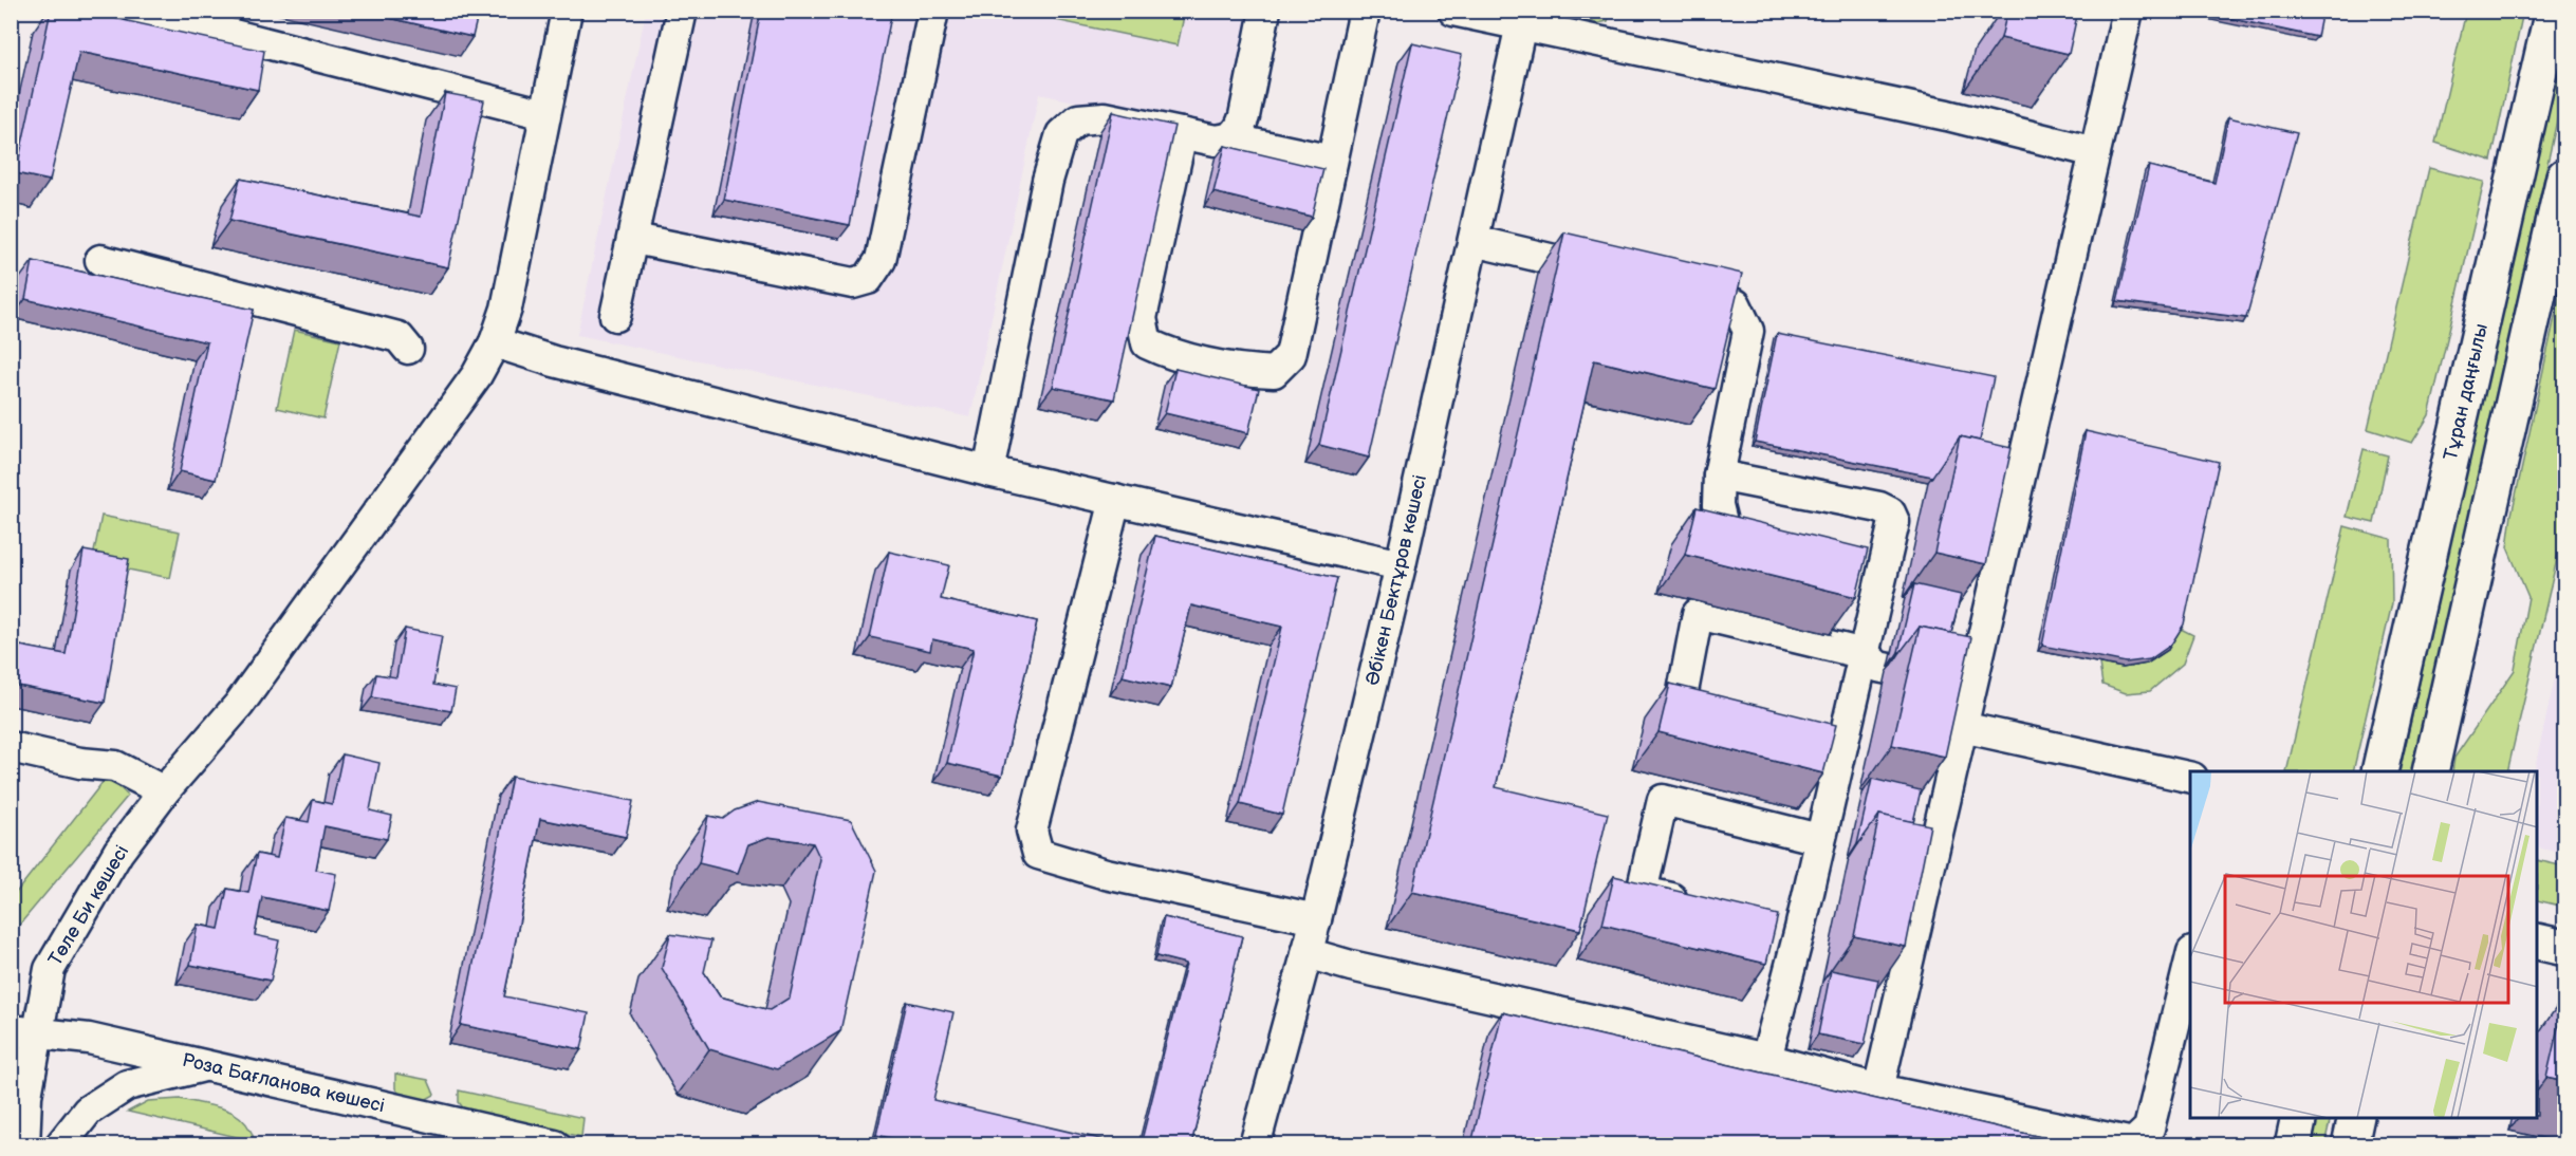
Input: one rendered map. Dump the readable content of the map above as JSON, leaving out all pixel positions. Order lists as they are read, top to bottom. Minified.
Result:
{"streets":{"main road":["Тұран даңғылы"],"street":["Әбікен Бектұров көшесі","Төле Би көшесі","Роза Бағланова көшесі"]},"crossings":[["Төле Би көшесі","Роза Бағланова көшесі"]]}
